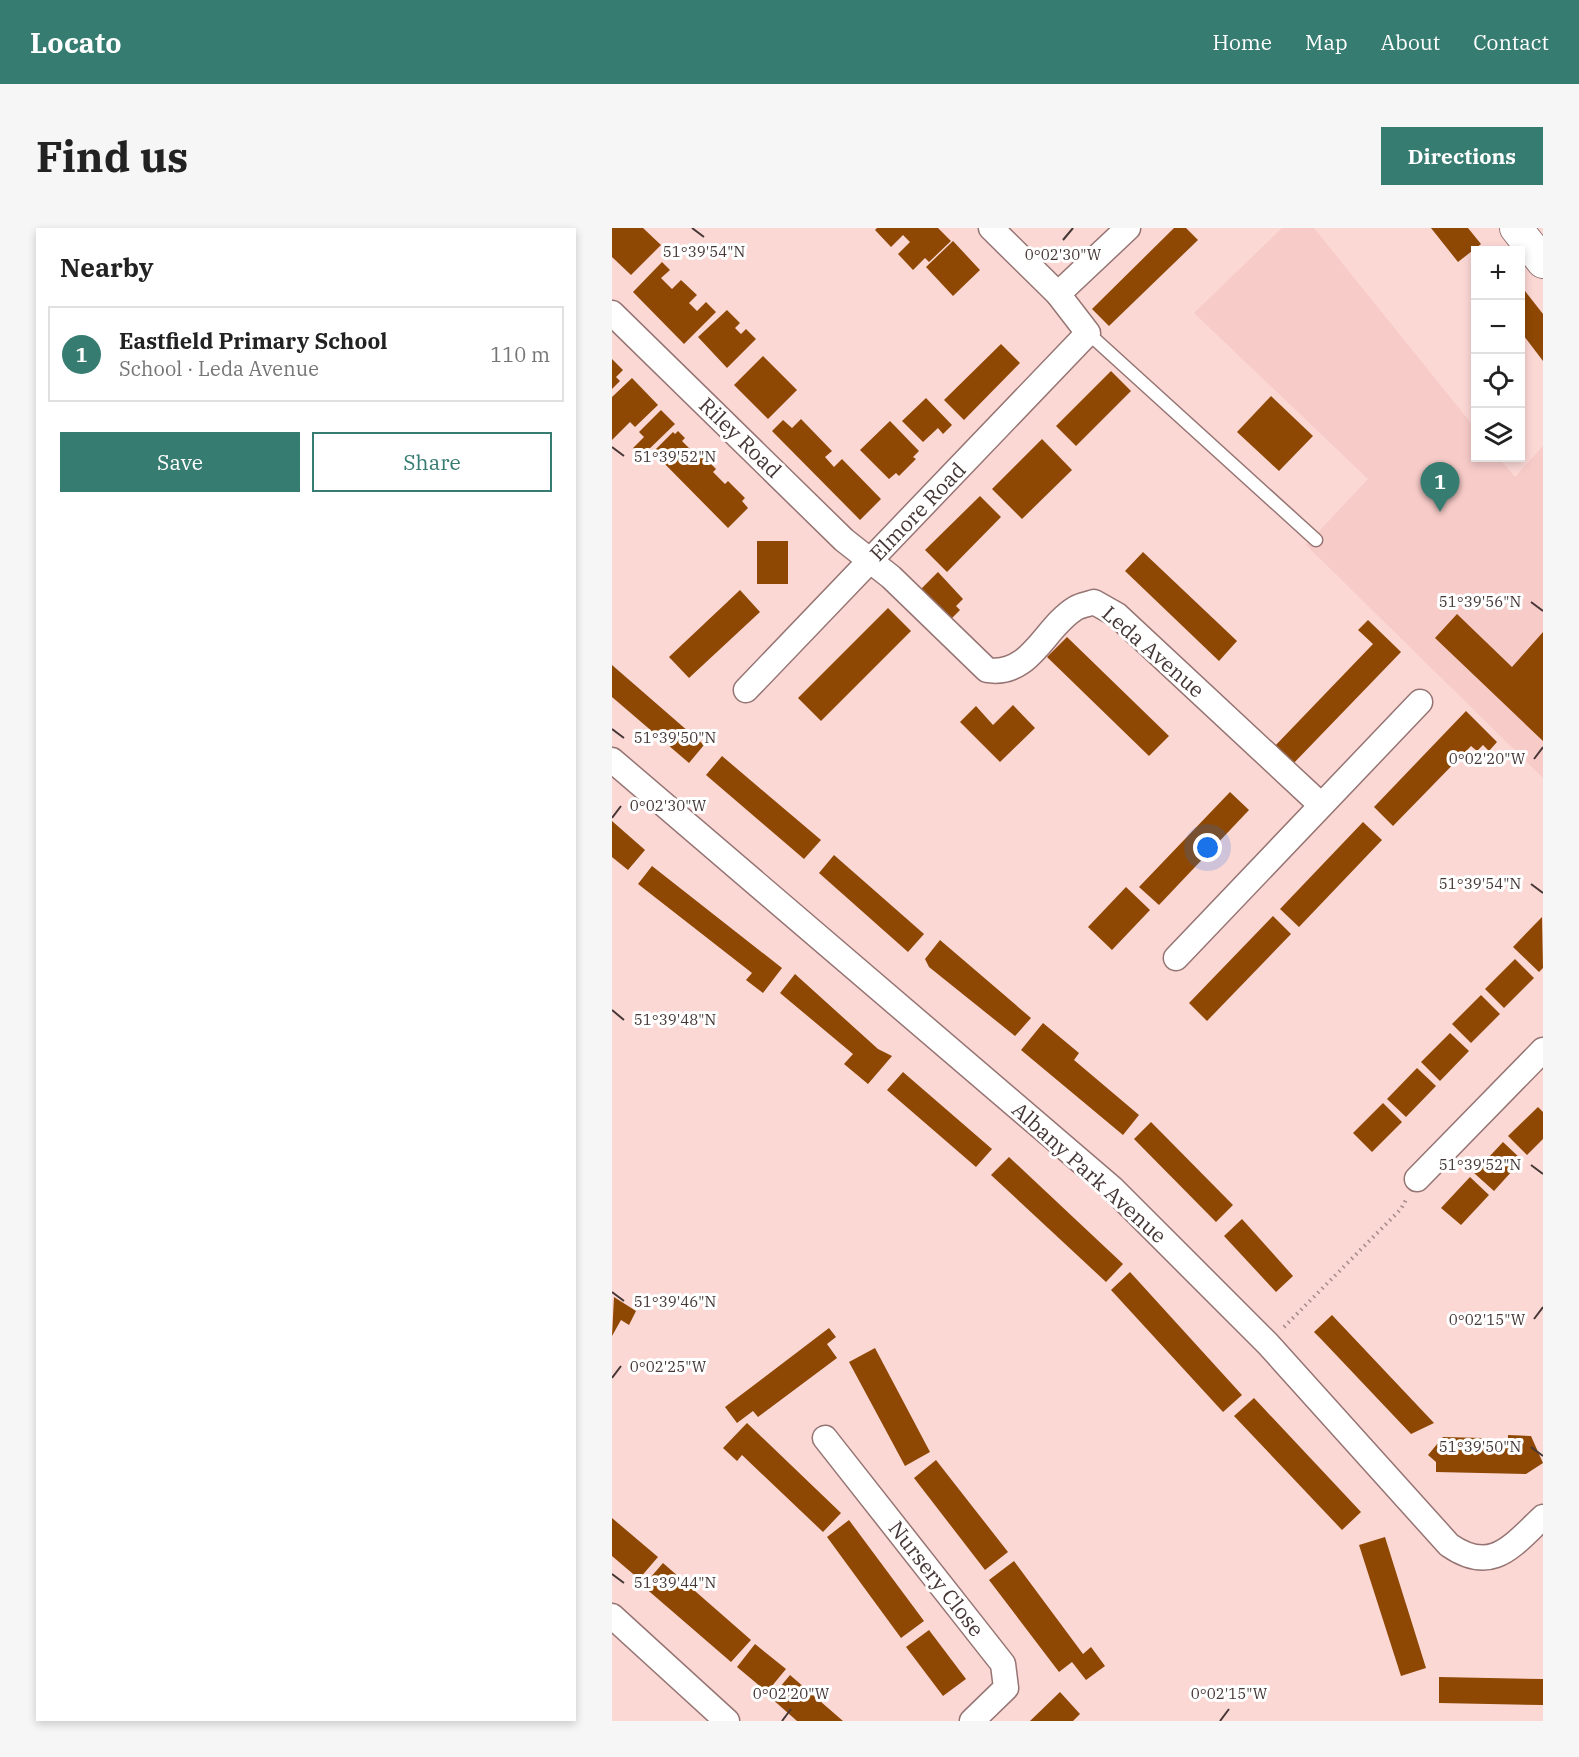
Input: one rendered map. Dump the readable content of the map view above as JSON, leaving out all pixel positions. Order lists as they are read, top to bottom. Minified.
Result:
{"streets":{"street":["Riley Road","Elmore Road","Leda Avenue","Albany Park Avenue","Nursery Close"]},"crossings":[["Riley Road","Elmore Road"],["Riley Road","Leda Avenue"],["Elmore Road","Leda Avenue"]],"page":{"header":"Locato","nav":["Home","Map","About","Contact"],"buttons":["Directions",["Save","Share"]],"title":"Find us","heading":"Nearby","map_buttons":["+","−"],"list":[{"mark":"1","name":"Eastfield Primary School","note":"School · Leda Avenue","value":"110 m"}],"pins":"1"},"coordinates":["51°39'54\"N","0°02'30\"W","51°39'52\"N","51°39'56\"N","51°39'50\"N","0°02'20\"W","51°39'48\"N","51°39'46\"N","0°02'15\"W","0°02'25\"W","51°39'44\"N"]}
